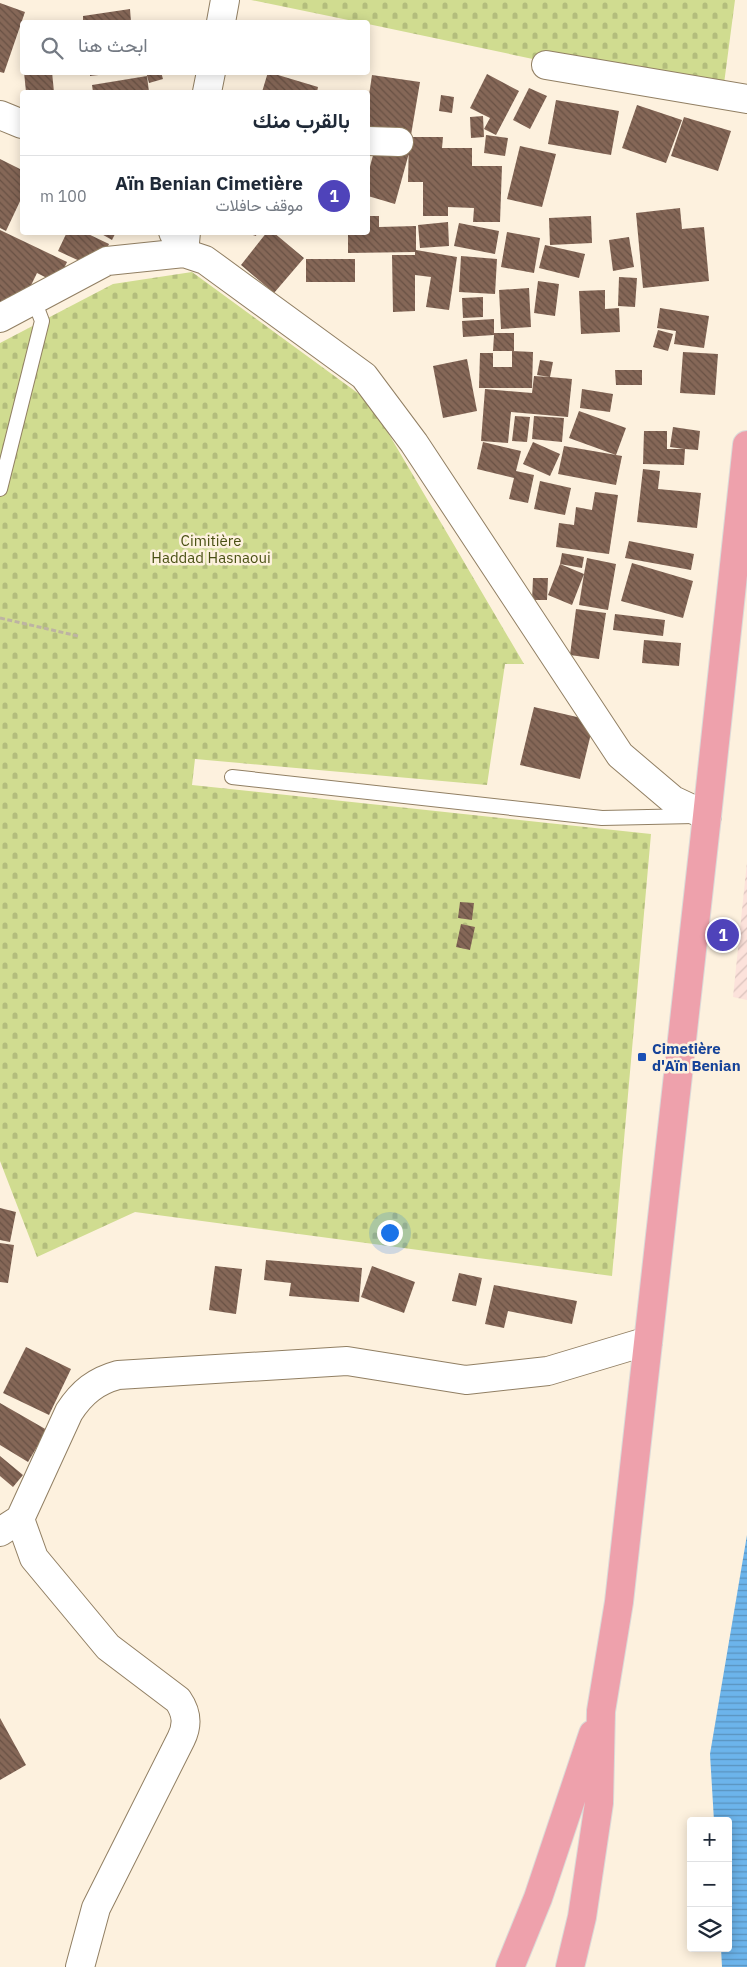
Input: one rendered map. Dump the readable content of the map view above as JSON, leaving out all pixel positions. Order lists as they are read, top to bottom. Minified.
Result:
{"parks":["Cimitière Haddad Hasnaoui"],"places":{"transit":["Cimetière d'Aïn Benian"]},"page":{"search":"ابحث هنا","heading":"بالقرب منك","list":[{"mark":"1","name":"Aïn Benian Cimetière","note":"موقف حافلات","value":"100 m"}],"pins":"1","map_buttons":["+","−"]}}
